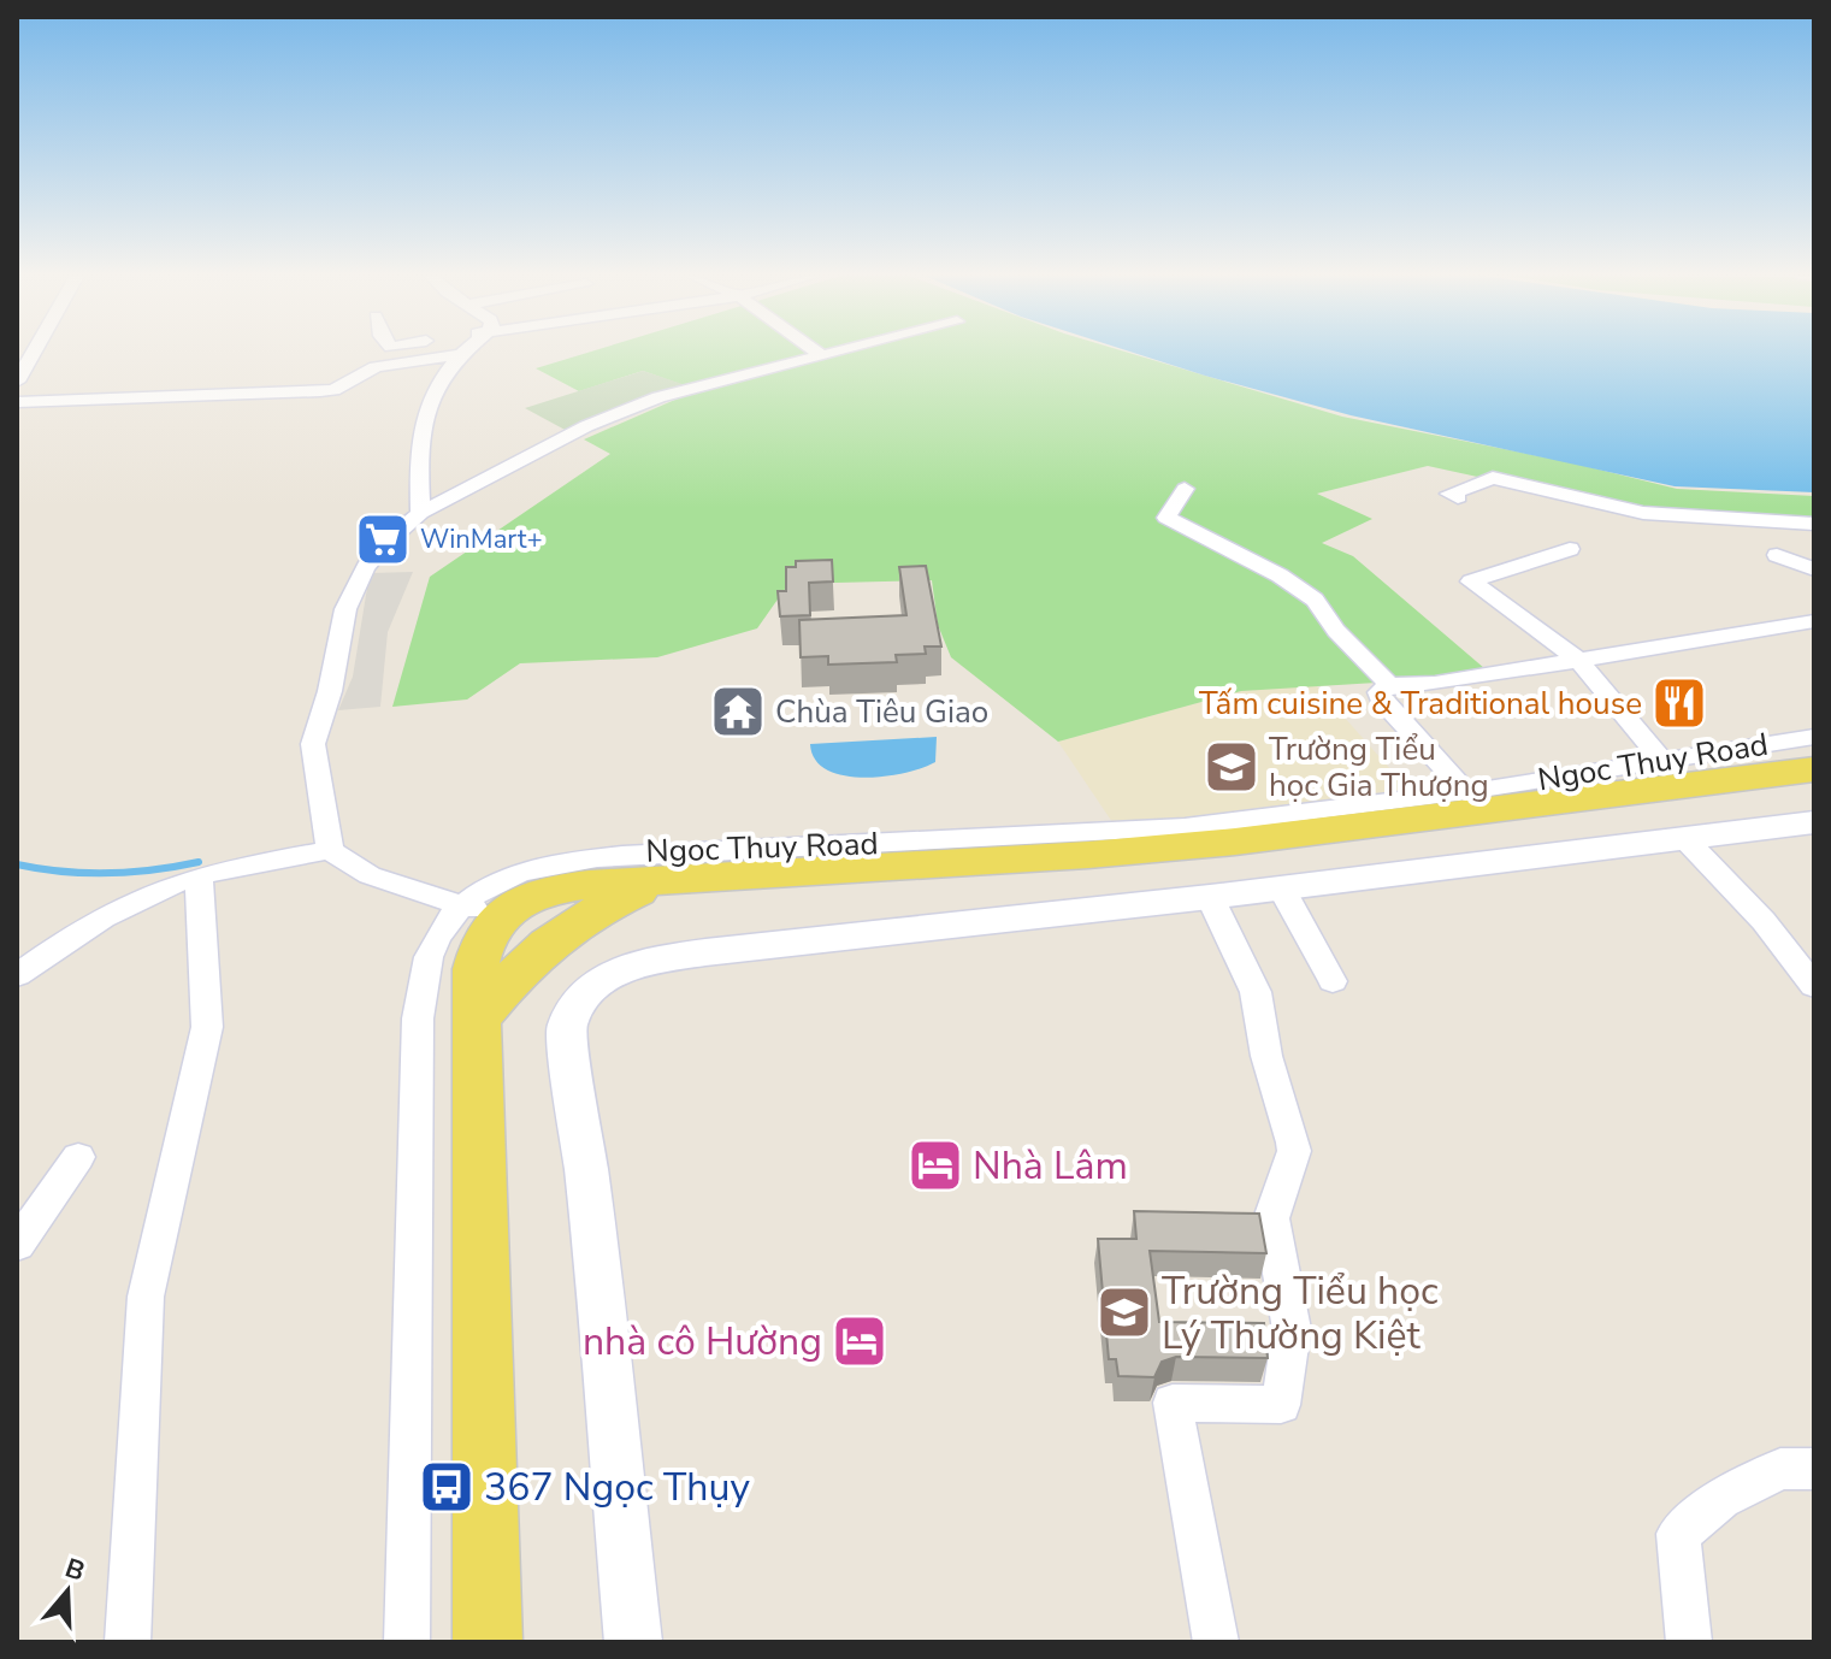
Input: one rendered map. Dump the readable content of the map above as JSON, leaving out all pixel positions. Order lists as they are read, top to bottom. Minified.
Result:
{"streets":{"main road":["Ngoc Thuy Road"]},"places":{"supermarket":["WinMart+"],"restaurant":["Tấm cuisine & Traditional house"],"temple":["Chùa Tiêu Giao"],"school or university":["Trường Tiểu học Gia Thượng","Trường Tiểu học Lý Thường Kiệt"],"hotel":["Nhà Lâm","nhà cô Hường"],"bus stop":["367 Ngọc Thụy"]},"north":"top"}
